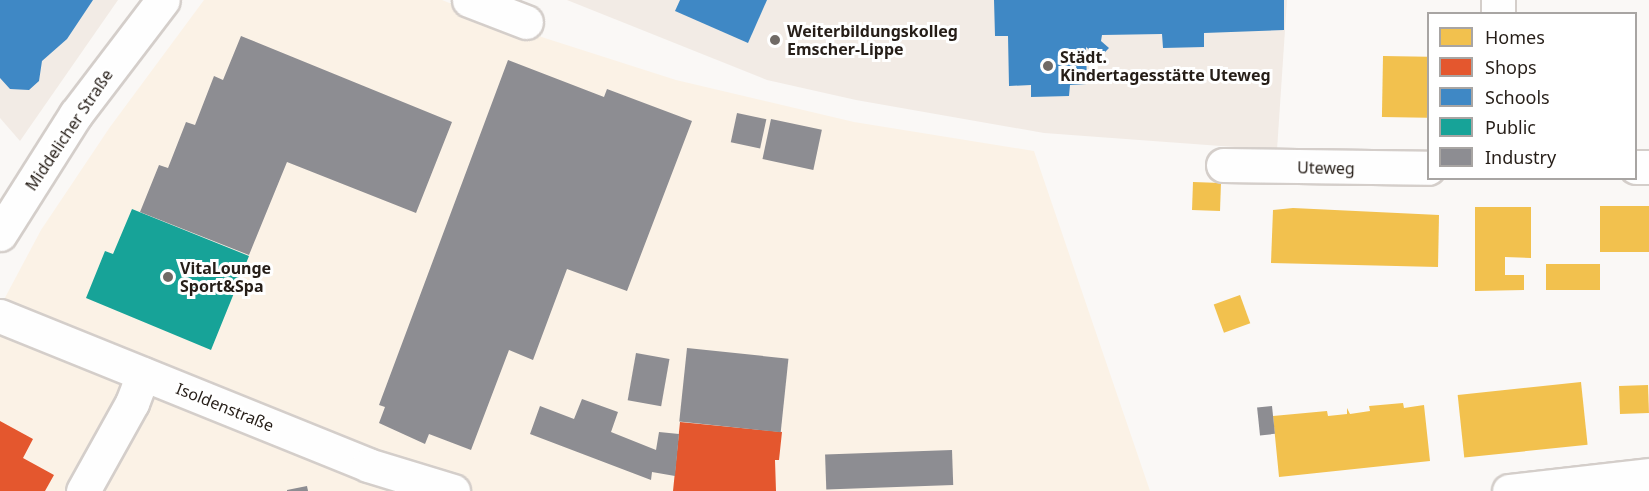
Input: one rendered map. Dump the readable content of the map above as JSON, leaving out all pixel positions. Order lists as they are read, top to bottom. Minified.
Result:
{"streets":{"street":["Middelicher Straße","Uteweg","Isoldenstraße"]},"places":["Weiterbildungskolleg Emscher-Lippe","Städt. Kindertagesstätte Uteweg","VitaLounge Sport&Spa"],"legend":["Homes","Shops","Schools","Public","Industry"]}
